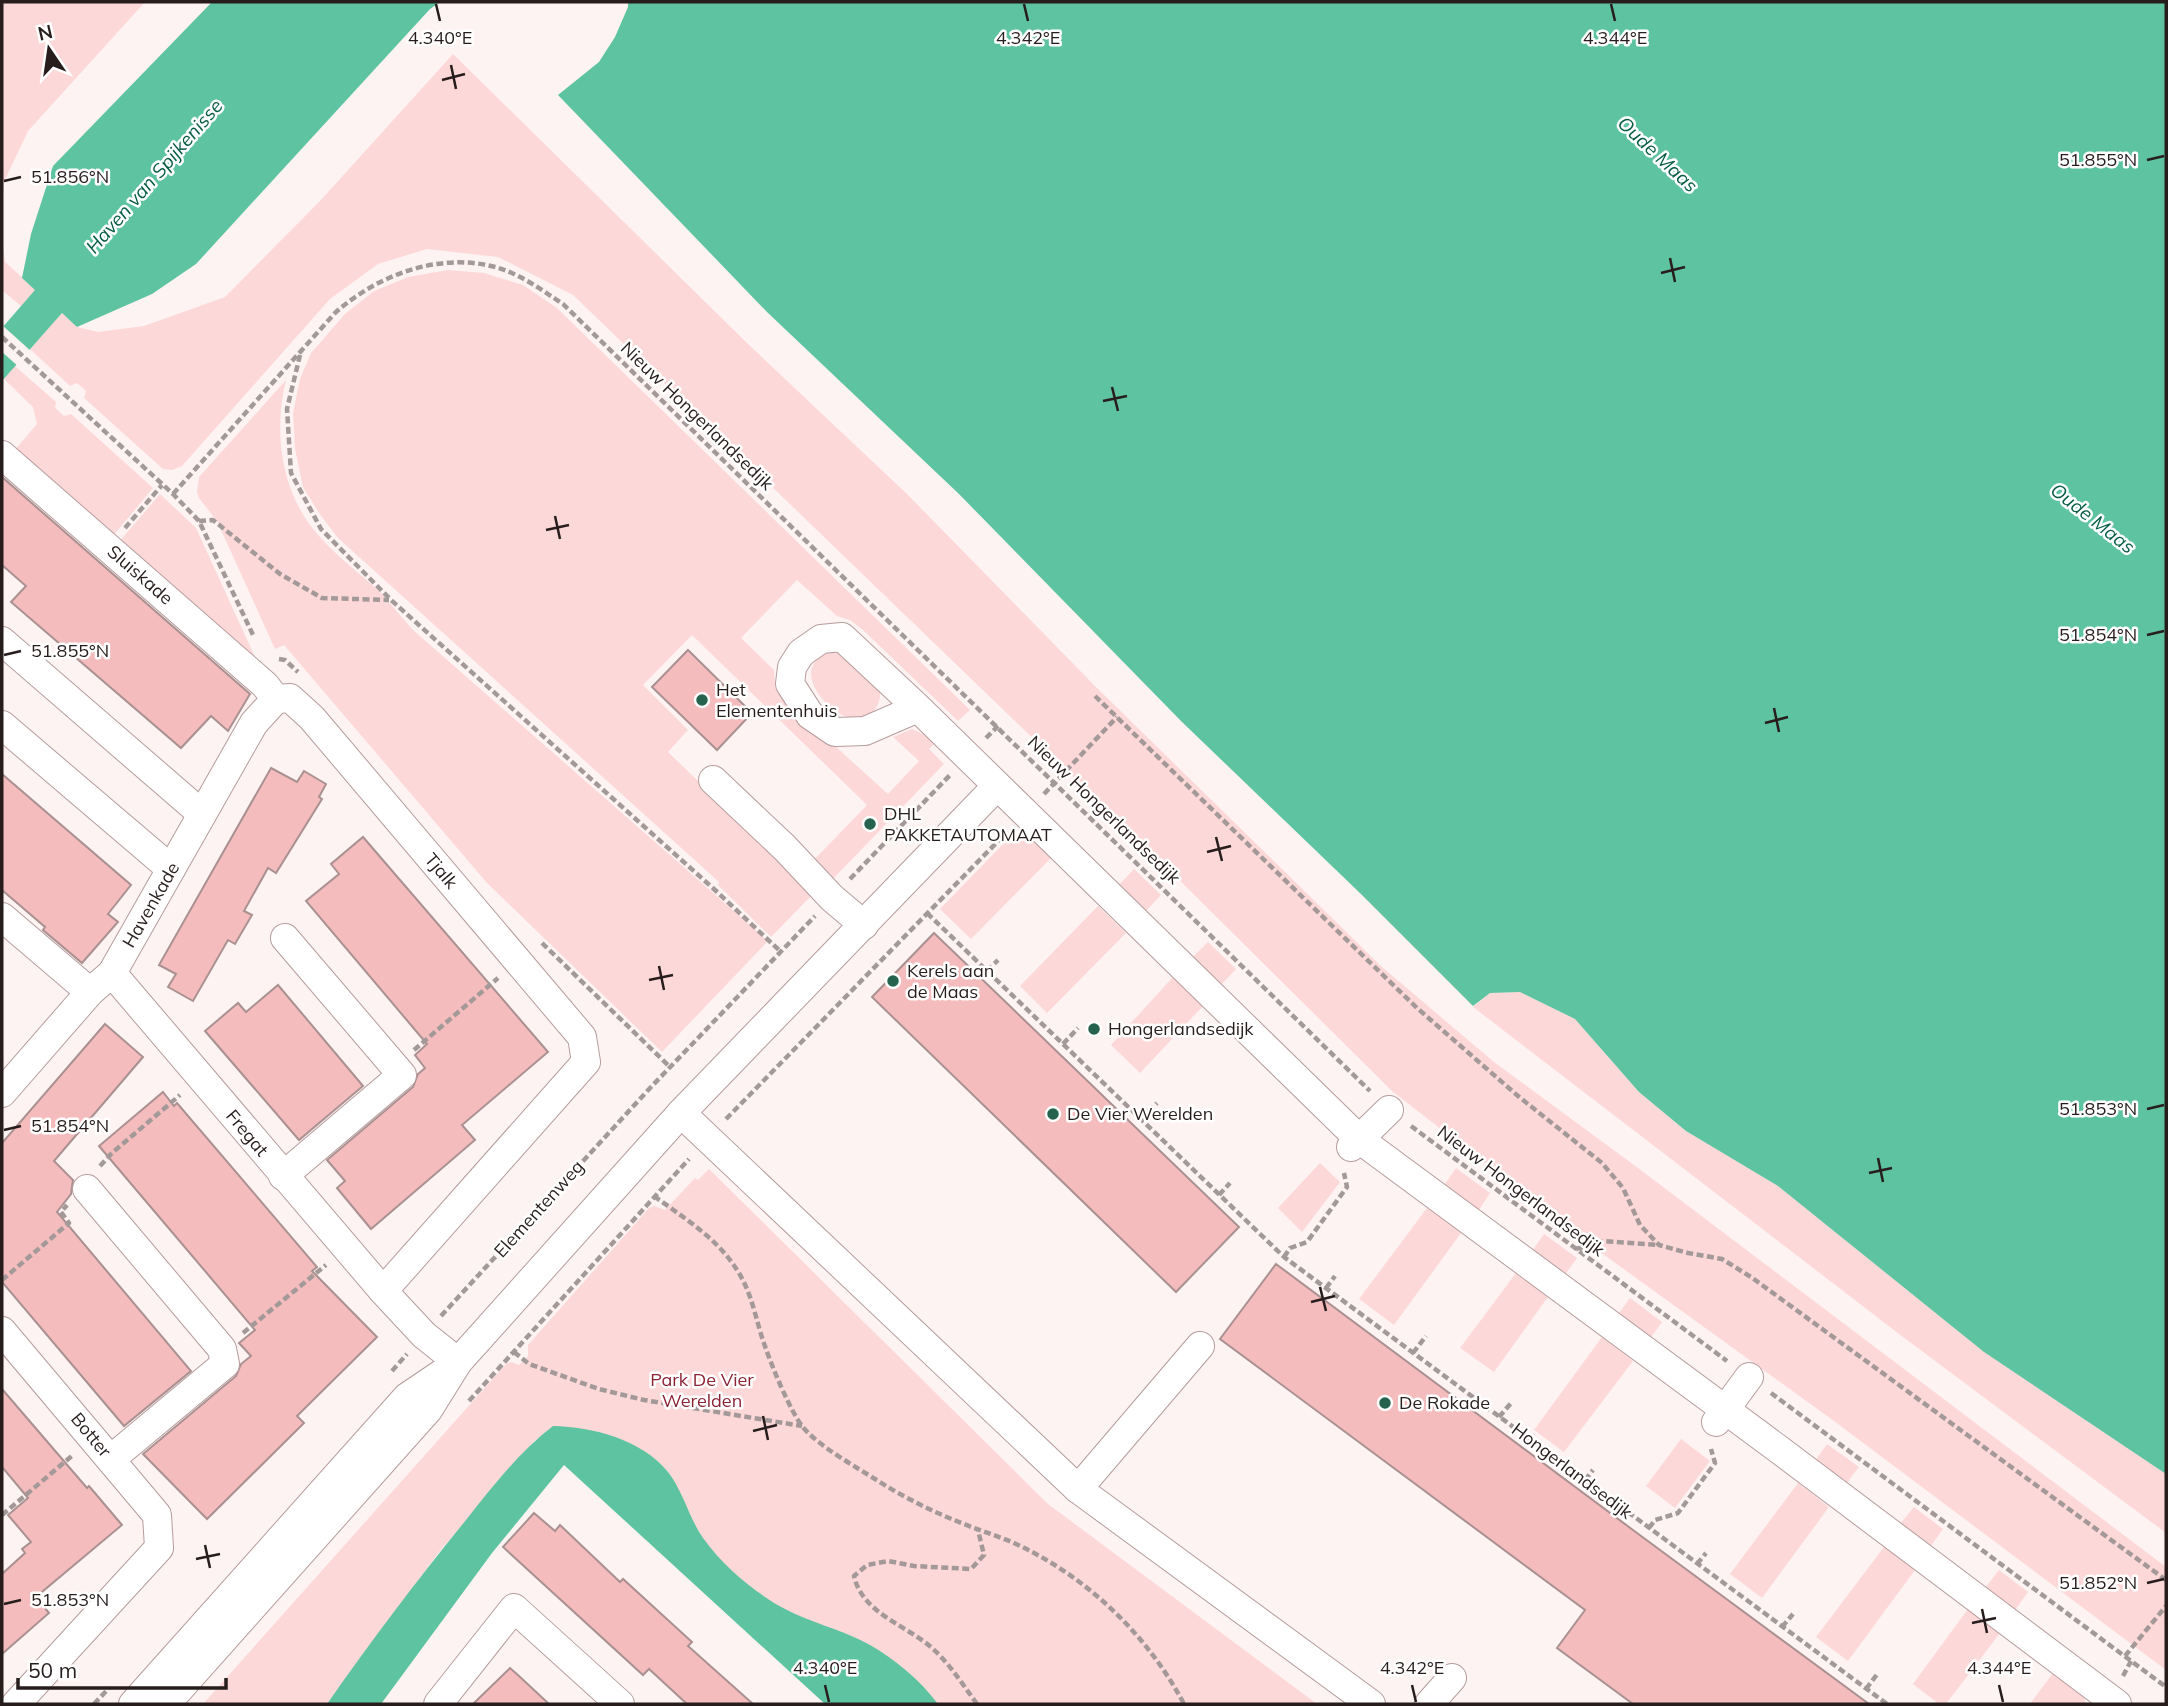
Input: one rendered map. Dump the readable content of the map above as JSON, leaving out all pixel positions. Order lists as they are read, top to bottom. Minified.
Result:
{"streets":{"street":["Sluiskade","Tjalk","Havenkade","Fregat","Botter"],"path":["Nieuw Hongerlandsedijk","Elementenweg","Hongerlandsedijk"]},"crossings":[["Nieuw Hongerlandsedijk","Elementenweg"],["Sluiskade","Tjalk"],["Sluiskade","Havenkade"],["Tjalk","Havenkade"],["Tjalk","Fregat"],["Havenkade","Fregat"],["Fregat","Elementenweg"]],"water":["Oude Maas","Haven van Spijkenisse"],"parks":["Park De Vier Werelden"],"places":["Het Elementenhuis","DHL PAKKETAUTOMAAT","Kerels aan de Maas","Hongerlandsedijk","De Vier Werelden","De Rokade"],"scale_bar":"50 m","north":"top","coordinates":["4.340°E","4.342°E","4.344°E","51.855°N","51.856°N","51.854°N","51.853°N","51.852°N"]}
